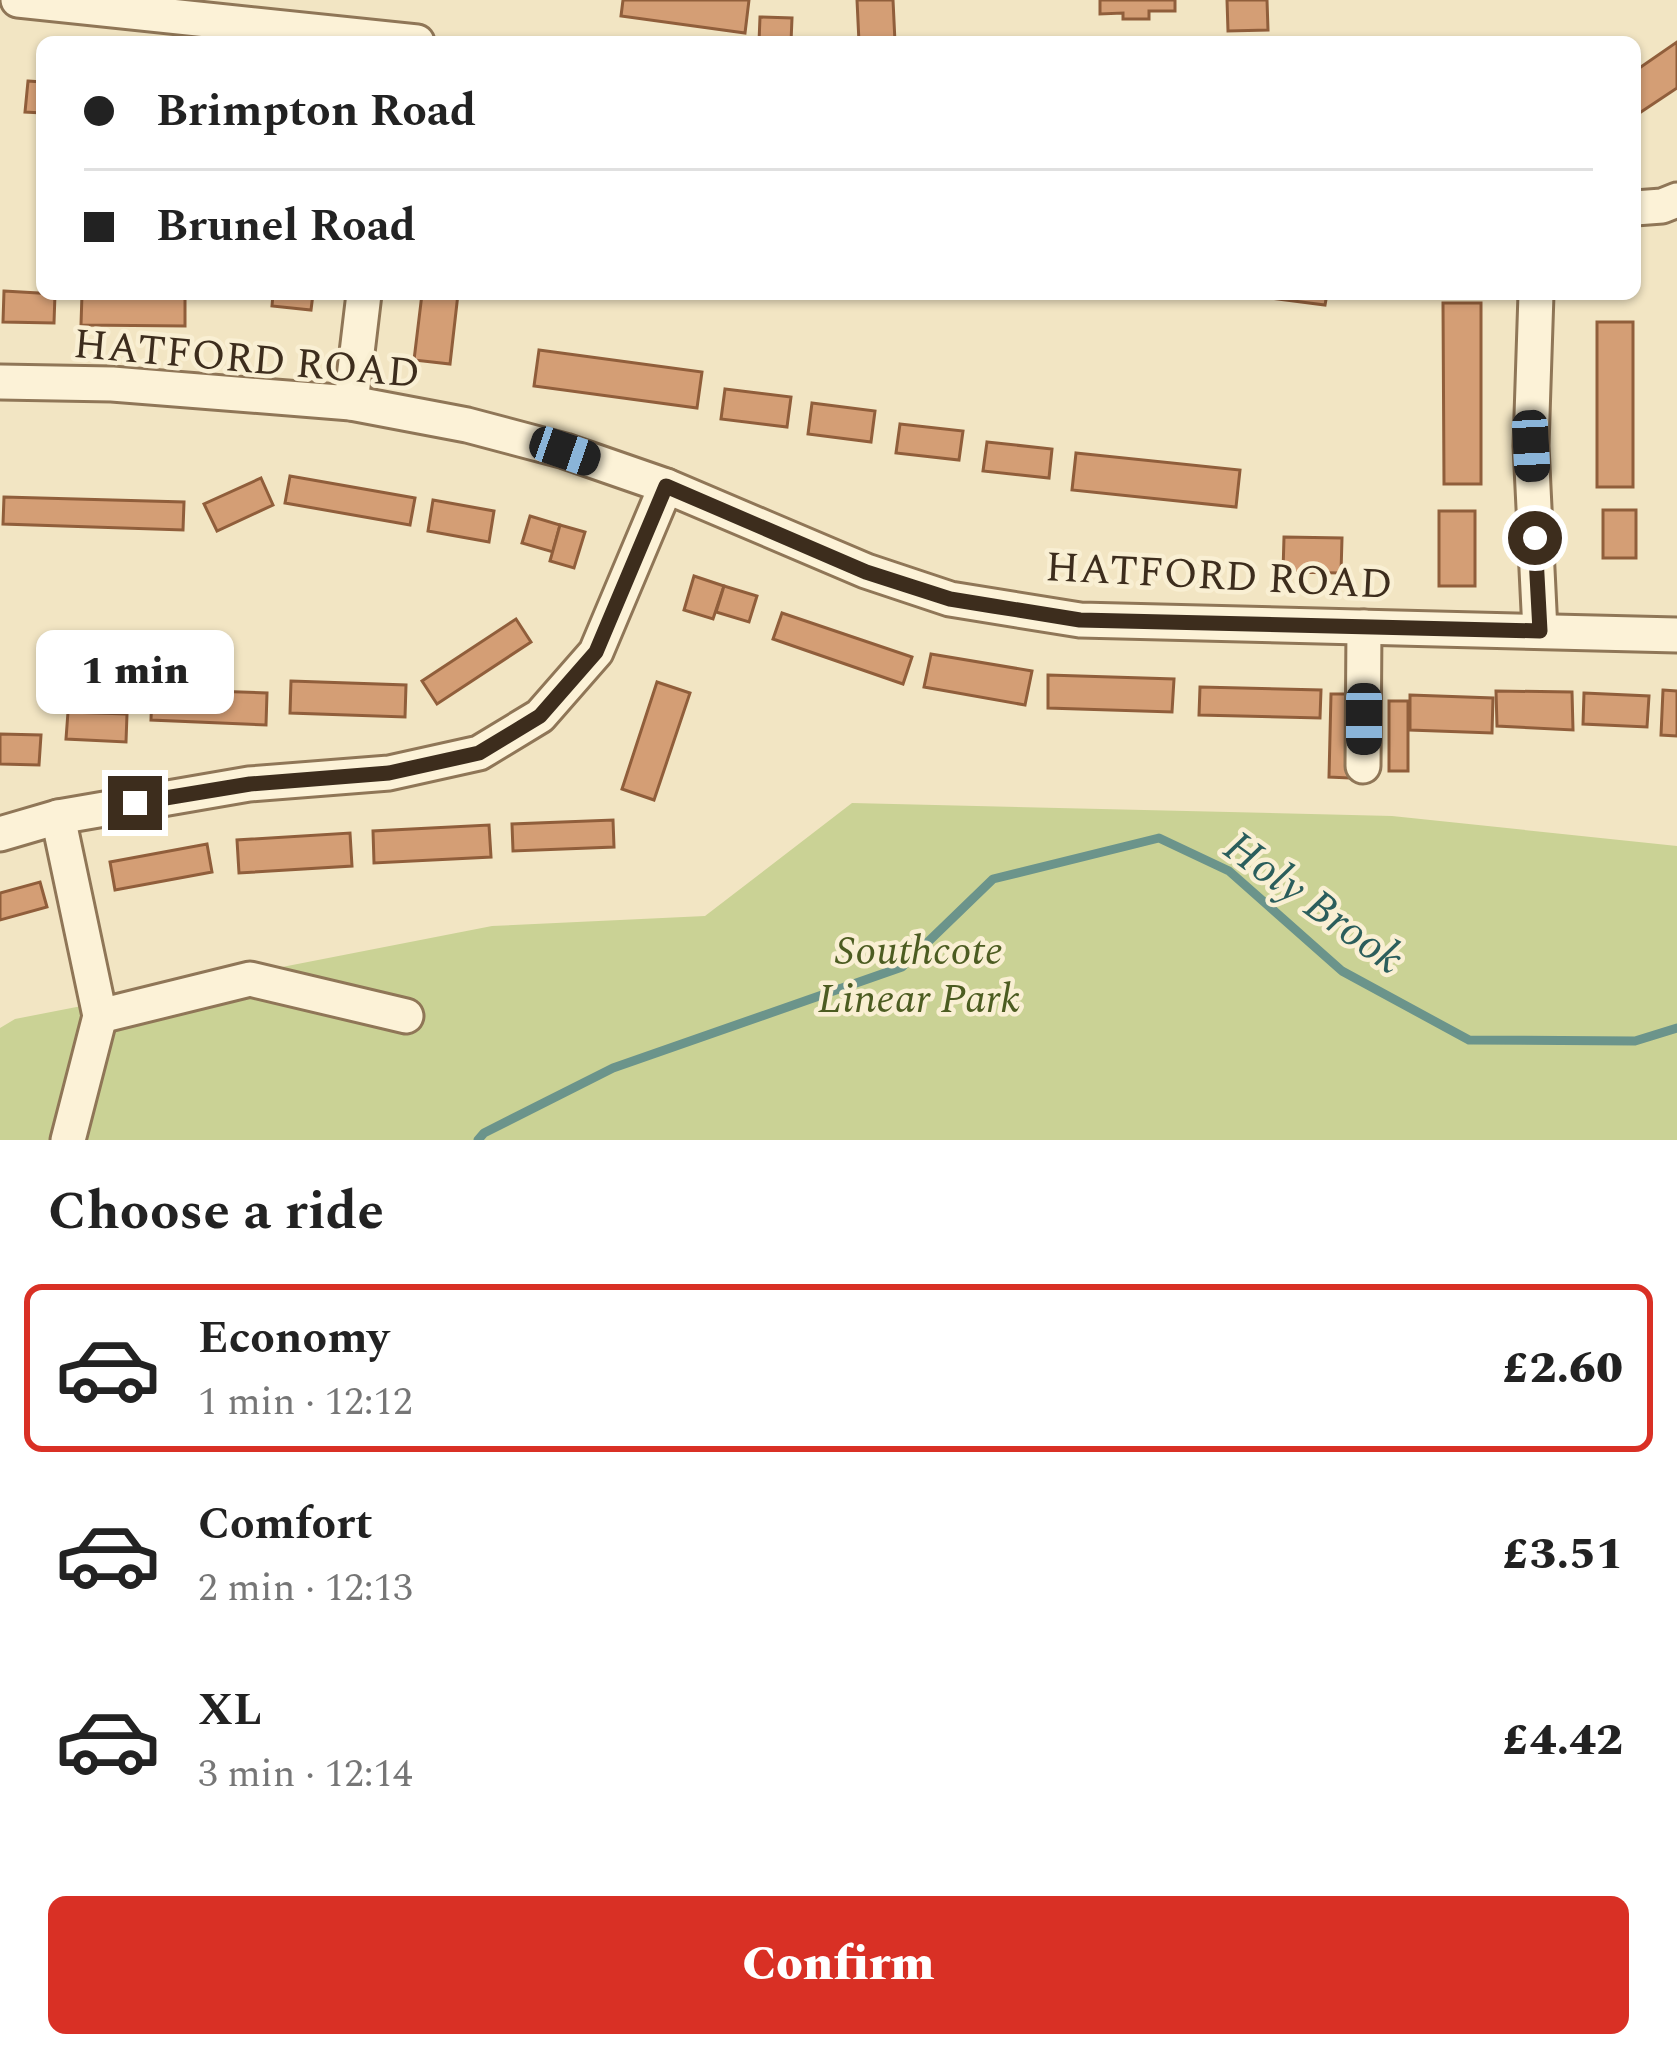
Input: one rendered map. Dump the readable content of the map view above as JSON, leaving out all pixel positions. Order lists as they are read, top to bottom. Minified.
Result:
{"streets":{"street":["HATFORD ROAD"]},"water":["Holy Brook"],"parks":["Southcote Linear Park"],"page":{"banner":["Brimpton Road","Brunel Road"],"bubble":"1 min","heading":"Choose a ride","list":[{"name":"Economy","note":"1 min · 12:12","value":"£2.60"},{"name":"Comfort","note":"2 min · 12:13","value":"£3.51"},{"name":"XL","note":"3 min · 12:14","value":"£4.42"}],"buttons":"Confirm"}}
